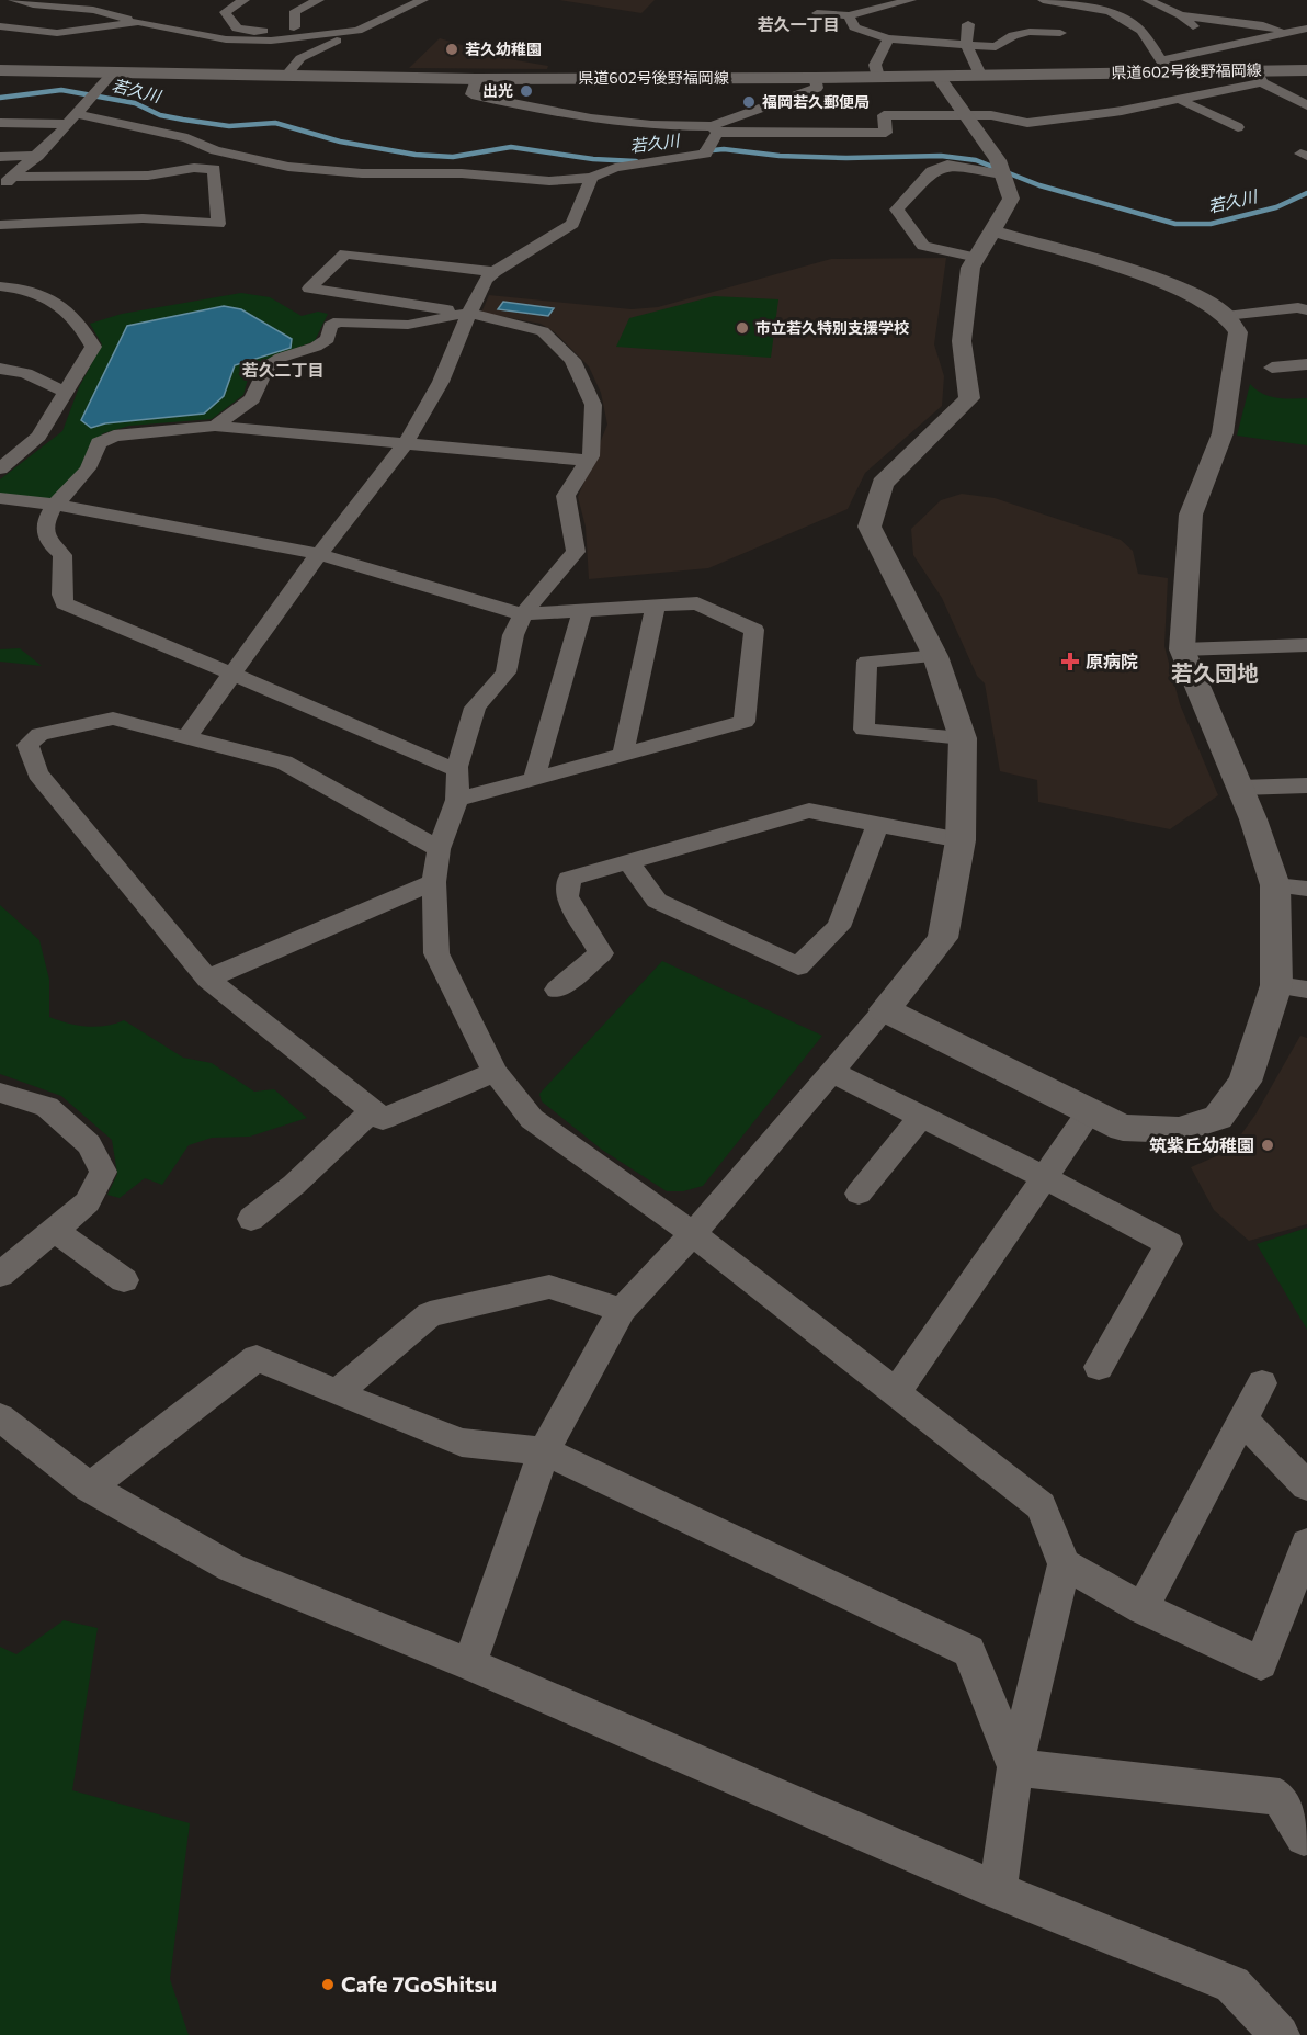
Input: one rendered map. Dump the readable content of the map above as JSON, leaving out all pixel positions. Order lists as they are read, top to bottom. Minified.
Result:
{"streets":{"main road":["県道602号後野福岡線"]},"districts":["若久一丁目","若久二丁目","若久団地"],"water":["若久川"],"places":{"other":["若久幼稚園","出光","福岡若久郵便局","市立若久特別支援学校","筑紫丘幼稚園","Cafe 7GoShitsu"],"health":["原病院"]}}
